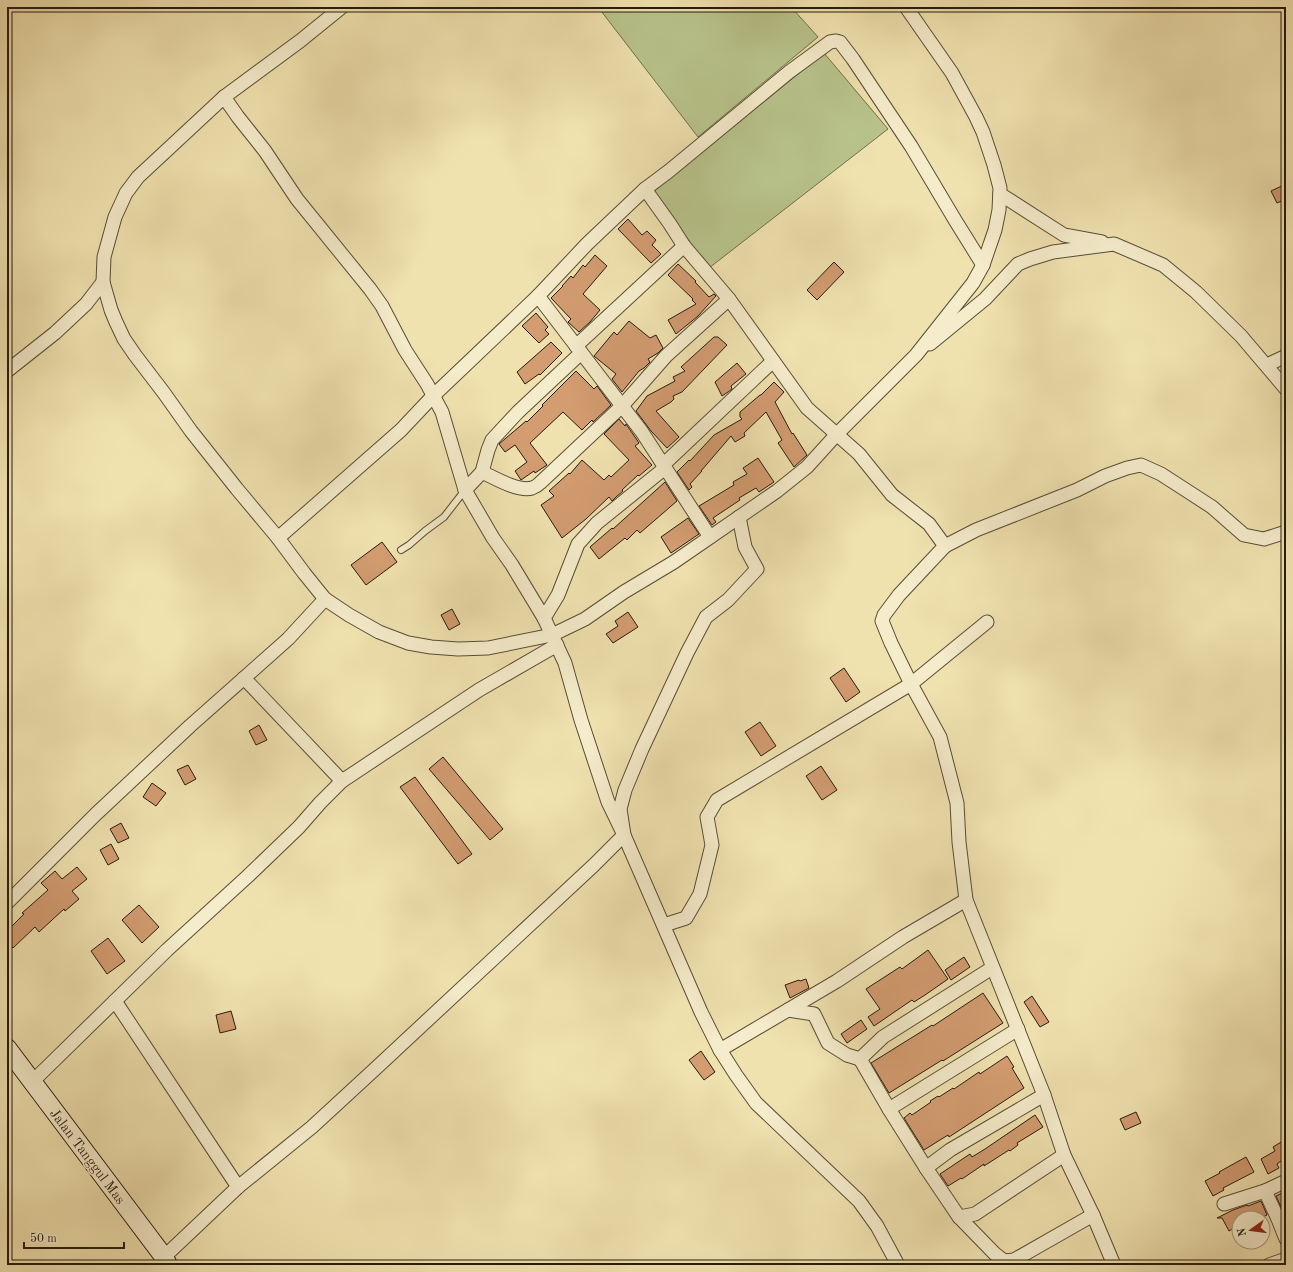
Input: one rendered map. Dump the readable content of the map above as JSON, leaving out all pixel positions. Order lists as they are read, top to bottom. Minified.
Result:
{"streets":{"street":["Jalan Tanggul Mas"]},"scale_bar":"50 m","north":"left"}
